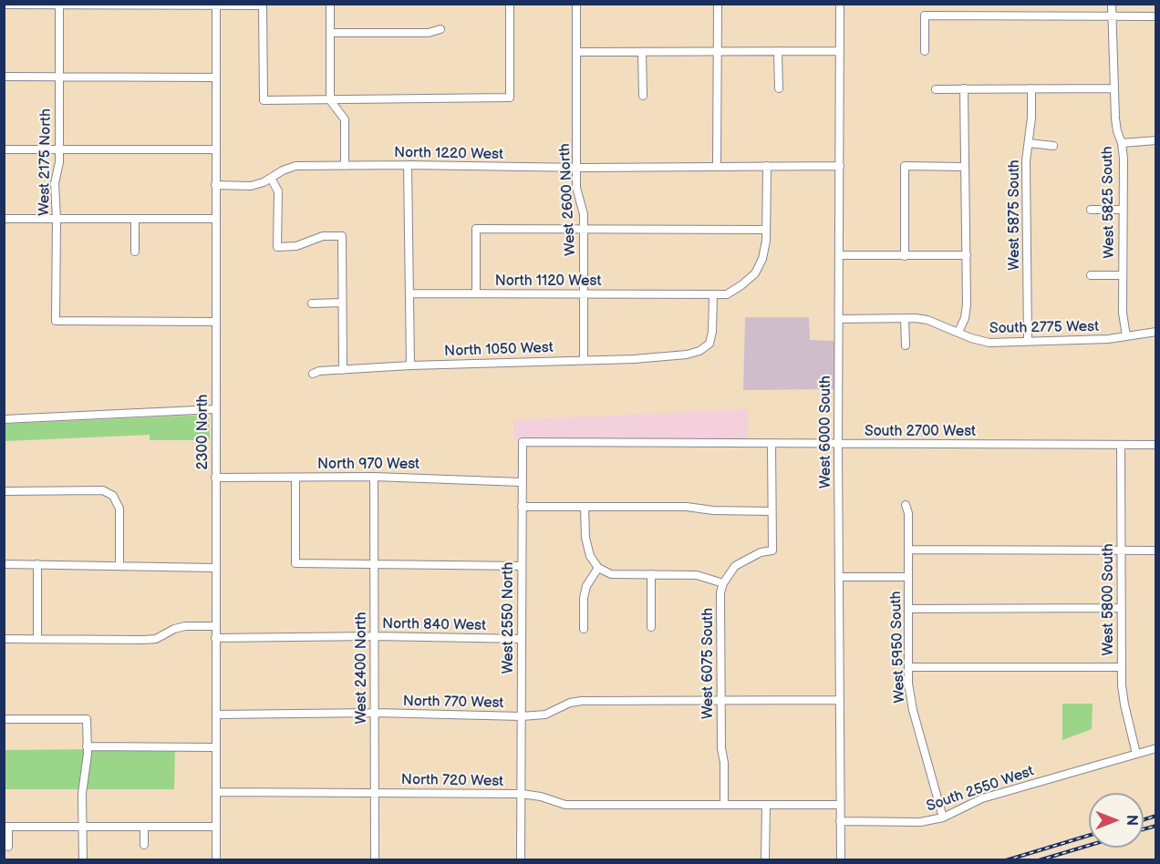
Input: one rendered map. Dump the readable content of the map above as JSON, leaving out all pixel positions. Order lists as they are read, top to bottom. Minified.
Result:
{"streets":{"street":["North 1220 West","West 2175 North","West 2600 North","West 5825 South","West 5875 South","North 1120 West","South 2775 West","North 1050 West","2300 North","West 6000 South","South 2700 West","North 970 West","West 5800 South","West 2550 North","North 840 West","West 5950 South","West 6075 South","West 2400 North","North 770 West","North 720 West","South 2550 West"]},"crossings":[["North 1220 West","West 2600 North"],["North 1220 West","2300 North"],["North 1220 West","West 6000 South"],["West 2175 North","2300 North"],["West 2600 North","North 1120 West"],["West 2600 North","North 1050 West"],["West 5825 South","South 2775 West"],["West 5875 South","South 2775 West"],["North 1120 West","North 1050 West"],["South 2775 West","West 6000 South"],["2300 North","North 970 West"],["2300 North","North 840 West"],["2300 North","North 770 West"],["2300 North","North 720 West"],["West 6000 South","South 2700 West"],["West 6000 South","North 720 West"],["West 6000 South","South 2550 West"],["South 2700 West","West 5800 South"],["South 2700 West","West 2550 North"],["North 970 West","West 2550 North"],["North 970 West","West 2400 North"],["West 5800 South","South 2550 West"],["West 2550 North","North 840 West"],["West 2550 North","North 770 West"],["West 2550 North","North 720 West"],["North 840 West","West 2400 North"],["West 5950 South","South 2550 West"],["West 6075 South","North 770 West"],["West 6075 South","North 720 West"],["West 2400 North","North 770 West"],["West 2400 North","North 720 West"]],"north":"right"}
